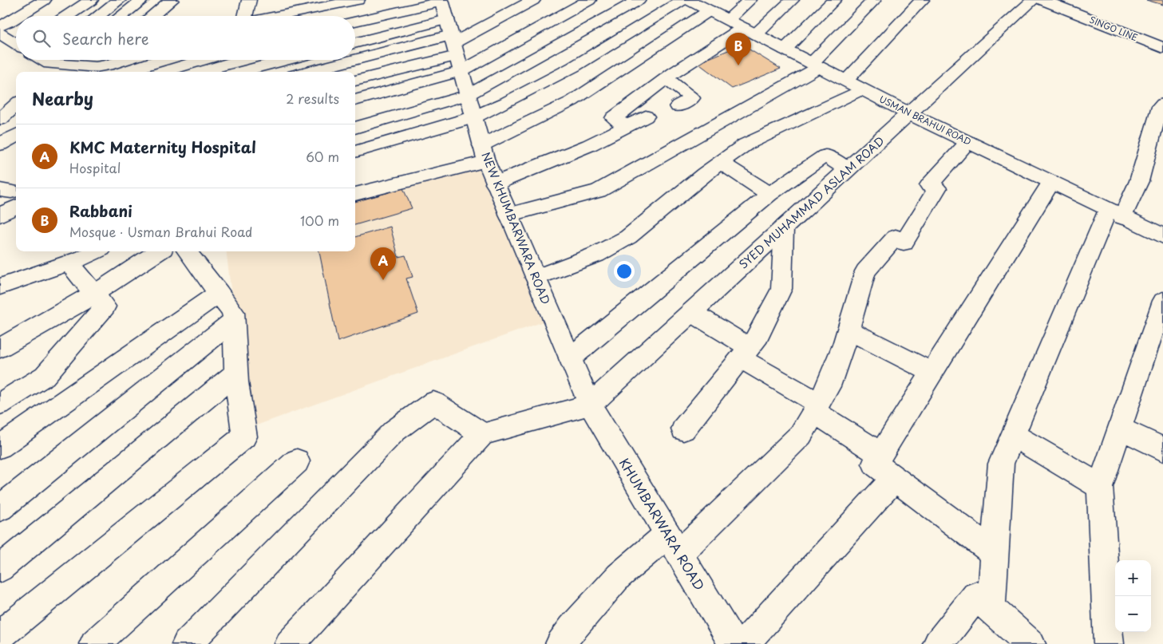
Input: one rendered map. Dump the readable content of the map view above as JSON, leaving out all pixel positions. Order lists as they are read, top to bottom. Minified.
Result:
{"streets":{"street":["SINGO LINE","USMAN BRAHUI ROAD","SYED MUHAMMAD ASLAM ROAD","NEW KHUMBARWARA ROAD","KHUMBARWARA ROAD"]},"crossings":[["USMAN BRAHUI ROAD","SYED MUHAMMAD ASLAM ROAD"],["SYED MUHAMMAD ASLAM ROAD","NEW KHUMBARWARA ROAD"],["SYED MUHAMMAD ASLAM ROAD","KHUMBARWARA ROAD"],["NEW KHUMBARWARA ROAD","KHUMBARWARA ROAD"]],"page":{"search":"Search here","pins":["B","A"],"heading":["Nearby","2 results"],"list":[{"mark":"A","name":"KMC Maternity Hospital","note":"Hospital","value":"60 m"},{"mark":"B","name":"Rabbani","note":"Mosque · Usman Brahui Road","value":"100 m"}],"map_buttons":["+","−"]}}
